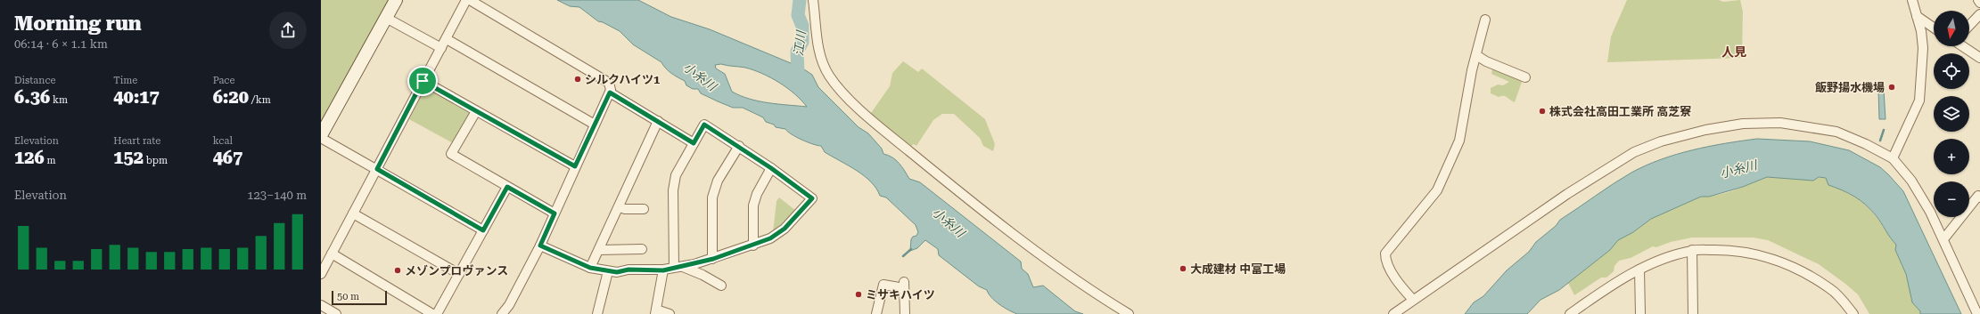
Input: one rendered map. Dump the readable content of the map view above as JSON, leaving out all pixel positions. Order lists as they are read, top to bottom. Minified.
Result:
{"districts":["人見"],"water":["江川","小糸川"],"places":["シルクハイツ1","飯野揚水機場","株式会社高田工業所 高芝寮","大成建材 中富工場","メゾンプロヴァンス","ミサキハイツ"],"scale_bar":"50 m","north":"bottom","page":{"heading":["Morning run","06:14 · 6 × 1.1 km"],"map_buttons":["+","−"],"stats":[["Distance","6.36 km"],["Time","40:17"],["Pace","6:20 /km"],["Elevation","126 m"],["Heart rate","152 bpm"],["kcal","467"]],"chart":["Elevation","123–140 m"],"scale":"50 m"}}
